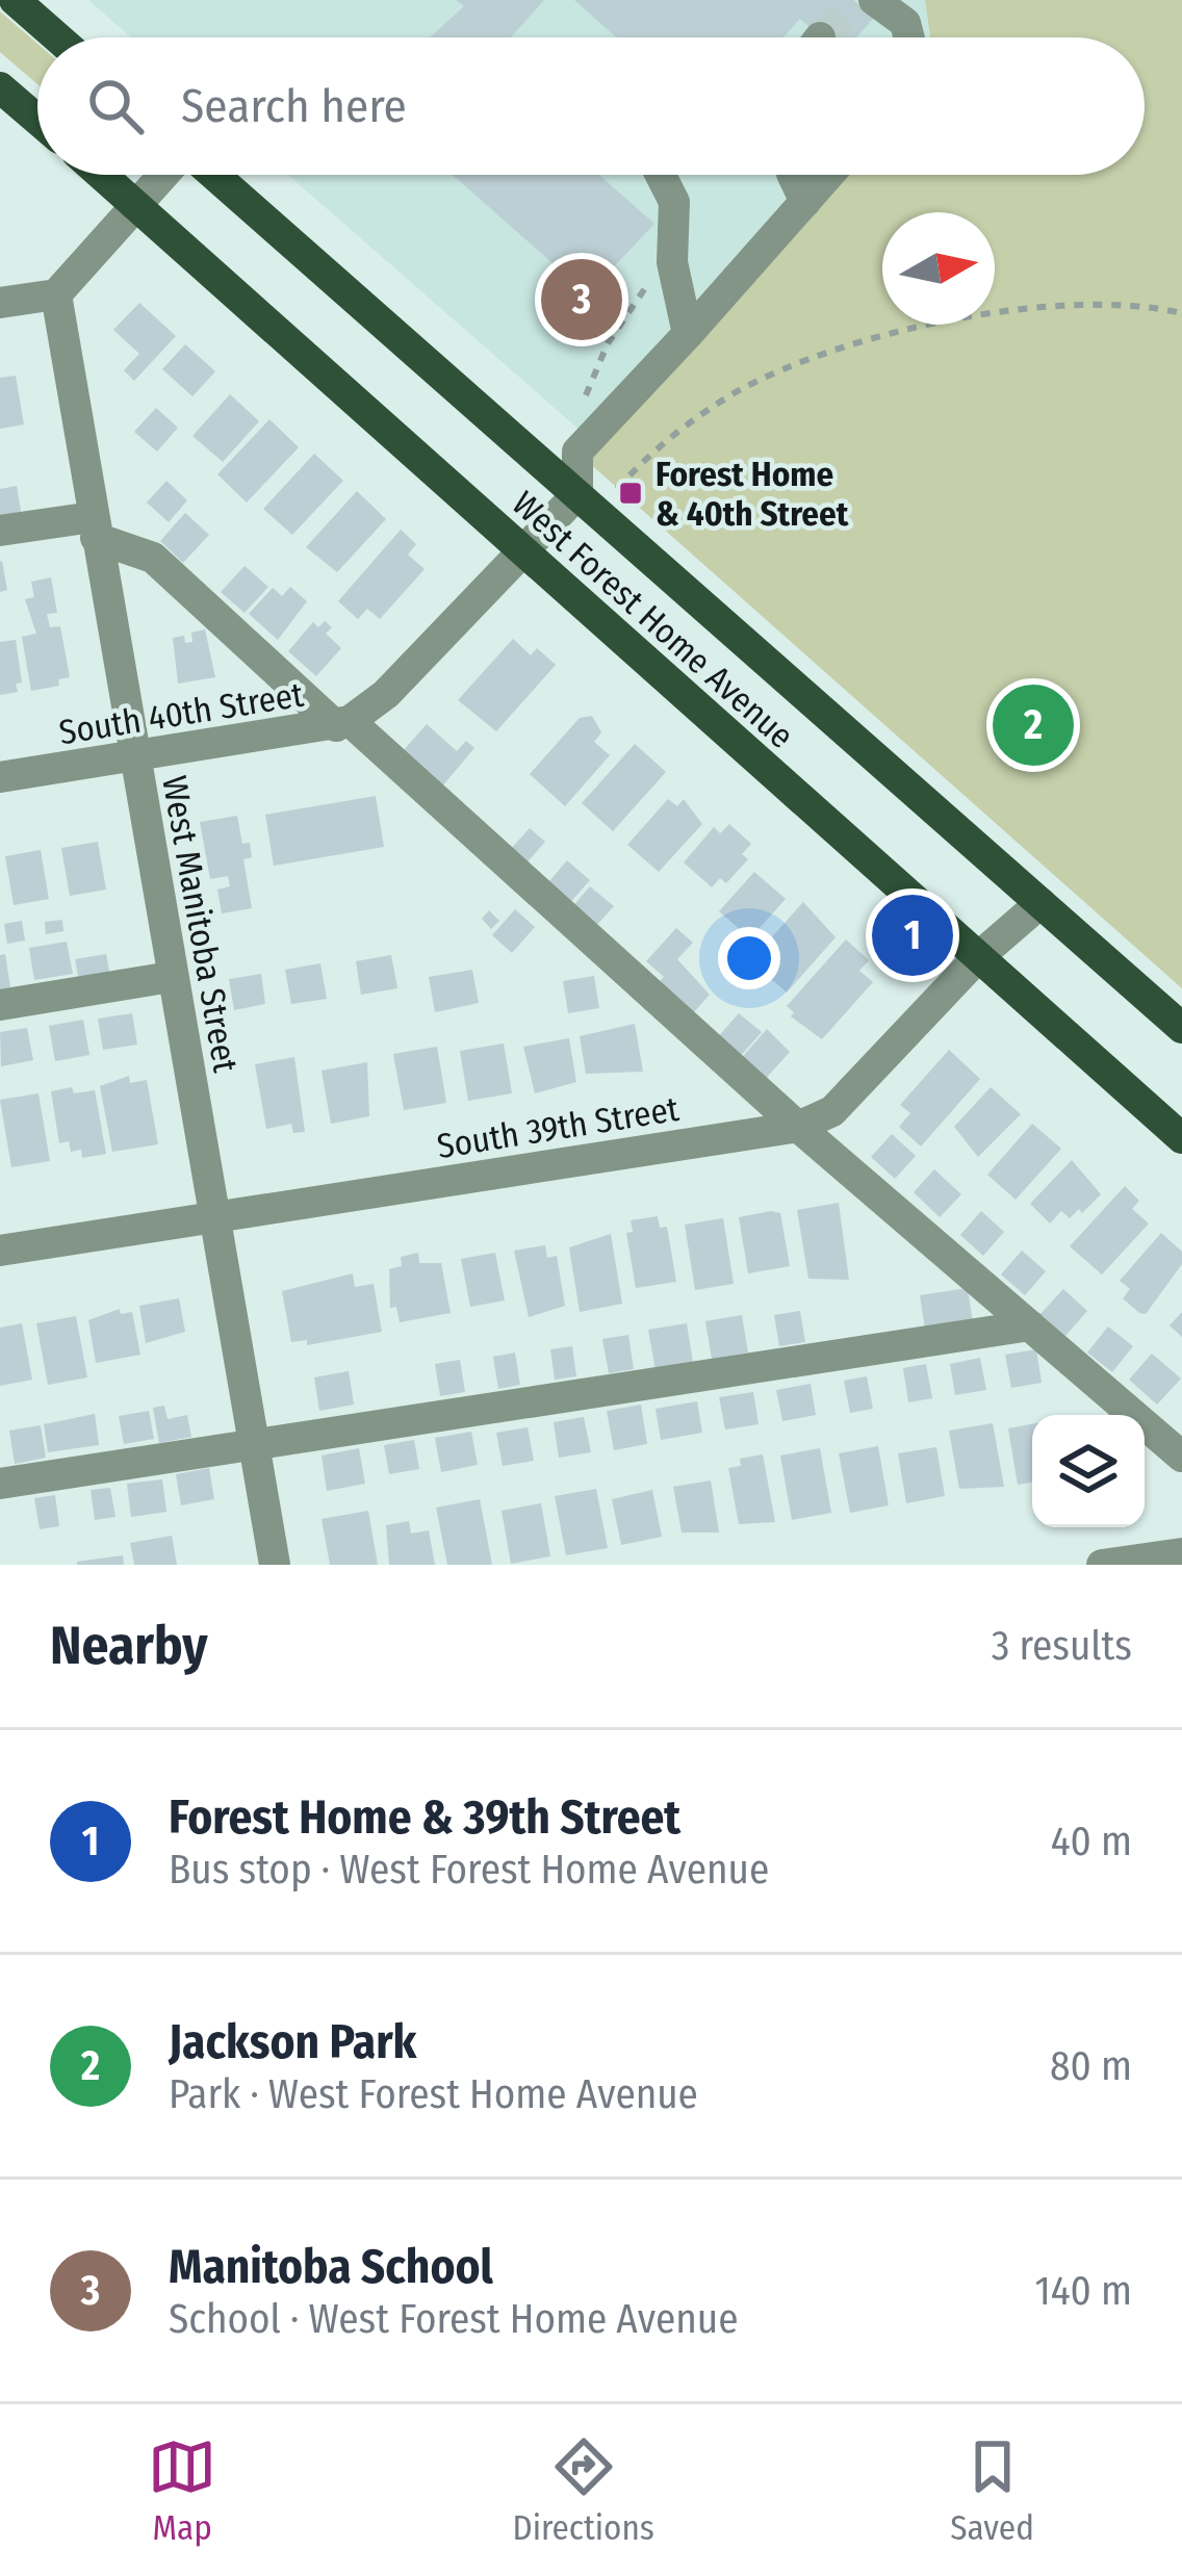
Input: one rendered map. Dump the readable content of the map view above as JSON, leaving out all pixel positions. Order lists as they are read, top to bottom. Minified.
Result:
{"streets":{"main road":["West Forest Home Avenue"],"street":["South 40th Street","West Manitoba Street","South 39th Street"]},"crossings":[["West Forest Home Avenue","South 40th Street"],["West Forest Home Avenue","South 39th Street"],["South 40th Street","West Manitoba Street"],["West Manitoba Street","South 39th Street"]],"places":{"transit":["Forest Home & 40th Street"]},"north":"right","page":{"search":"Search here","pins":["3","2","1"],"heading":["Nearby","3 results"],"list":[{"mark":"1","name":"Forest Home & 39th Street","note":"Bus stop · West Forest Home Avenue","value":"40 m"},{"mark":"2","name":"Jackson Park","note":"Park · West Forest Home Avenue","value":"80 m"},{"mark":"3","name":"Manitoba School","note":"School · West Forest Home Avenue","value":"140 m"}],"nav":["Map","Directions","Saved"]}}
